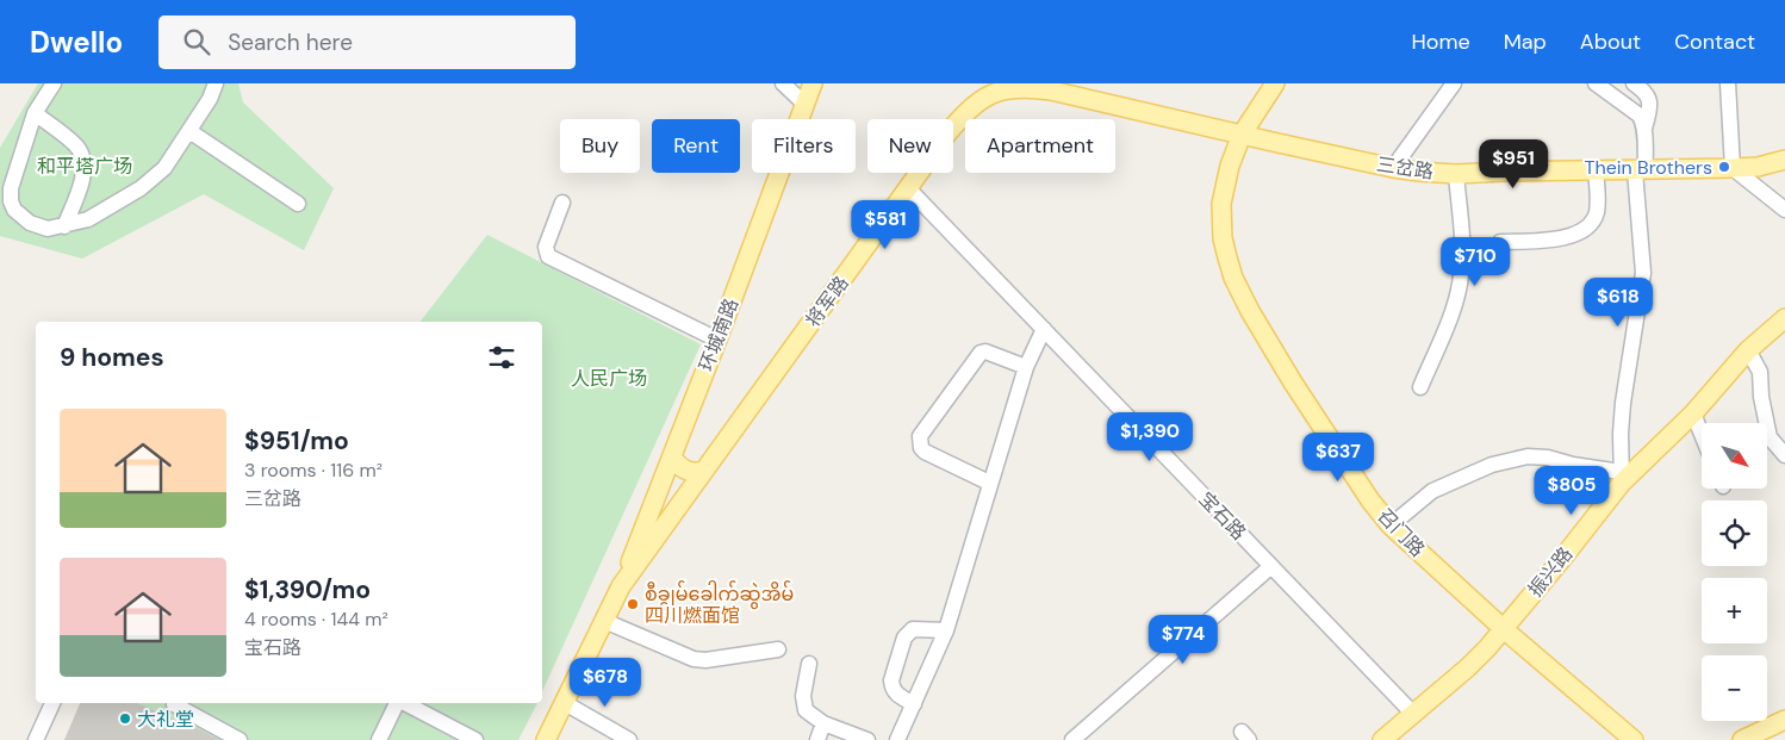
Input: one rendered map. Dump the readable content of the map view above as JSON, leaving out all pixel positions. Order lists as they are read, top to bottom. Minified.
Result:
{"streets":{"main road":["三岔路","将军路","环城南路","召门路","振兴路"],"street":["宝石路"]},"crossings":[["三岔路","将军路"],["三岔路","召门路"],["将军路","环城南路"],["将军路","宝石路"],["将军路","召门路"],["宝石路","振兴路"],["召门路","振兴路"]],"parks":["和平塔广场","人民广场"],"places":["Thein Brothers","စီချွမ်ခေါက်ဆွဲအိမ် 四川燃面馆","大礼堂"],"north":"bottom right","page":{"header":"Dwello","search":"Search here","nav":["Home","Map","About","Contact"],"chip":["Buy","Rent","Filters","New","Apartment"],"price":["$951","$581","$710","$618","$1,390","$637","$805","$774","$678"],"heading":"9 homes","list":[{"name":"$951/mo","note":"3 rooms · 116 m² · 三岔路"},{"name":"$1,390/mo","note":"4 rooms · 144 m² · 宝石路"}],"map_buttons":["+","−"]}}
